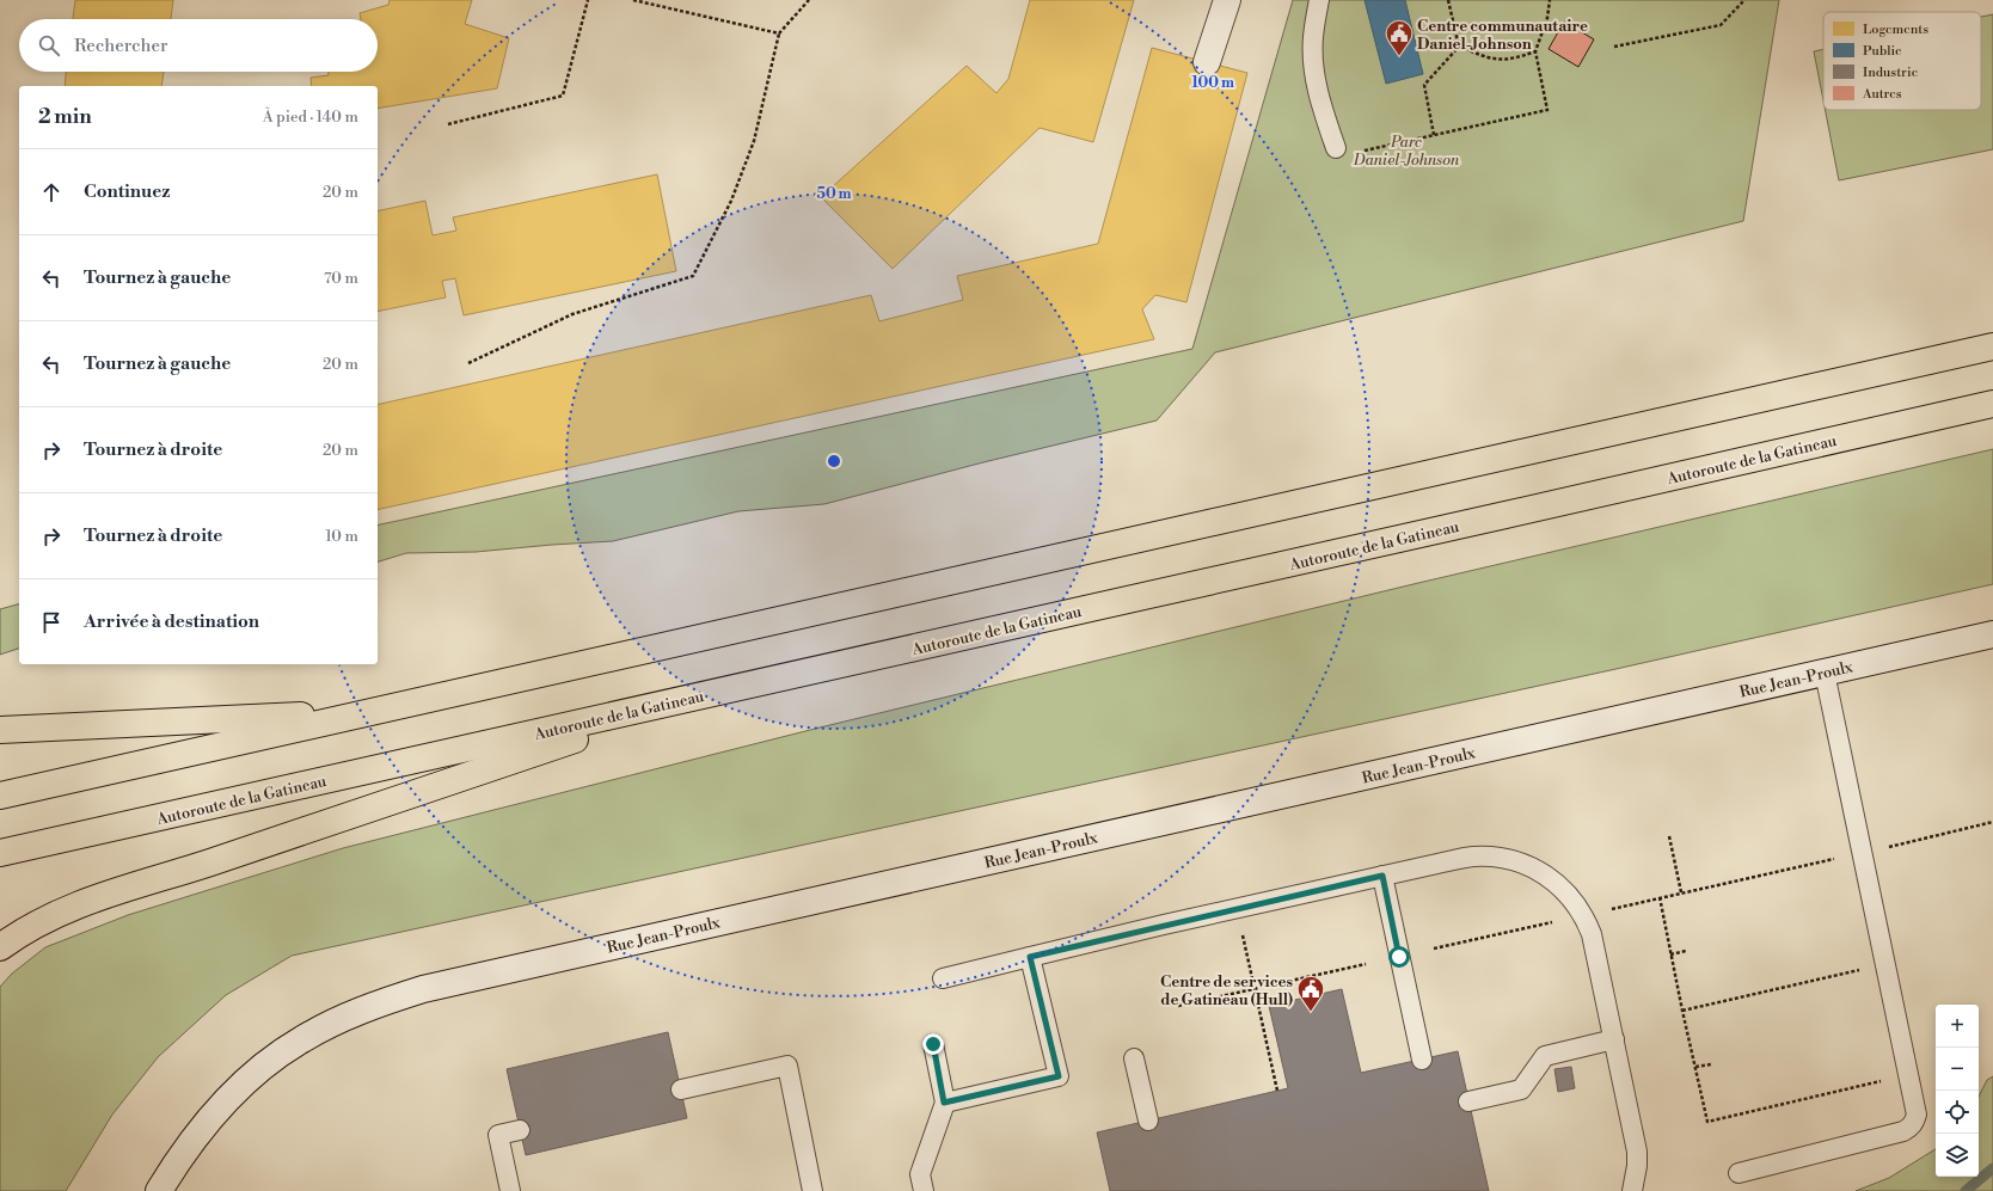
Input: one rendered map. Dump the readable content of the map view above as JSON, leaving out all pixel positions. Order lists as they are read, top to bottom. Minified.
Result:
{"streets":{"highway":["Autoroute de la Gatineau"],"street":["Rue Jean-Proulx"]},"parks":["Parc Daniel-Johnson"],"places":{"public building":["Centre communautaire Daniel-Johnson","Centre de services de Gatineau (Hull)"]},"legend":["Logements","Public","Industrie","Autres"],"page":{"search":"Rechercher","heading":["2 min","À pied · 140 m"],"list":[["Continuez","20 m"],["Tournez à gauche","70 m"],["Tournez à gauche","20 m"],["Tournez à droite","20 m"],["Tournez à droite","10 m"],"Arrivée à destination"],"map_buttons":["+","−"]},"rings":["100 m","50 m"]}
